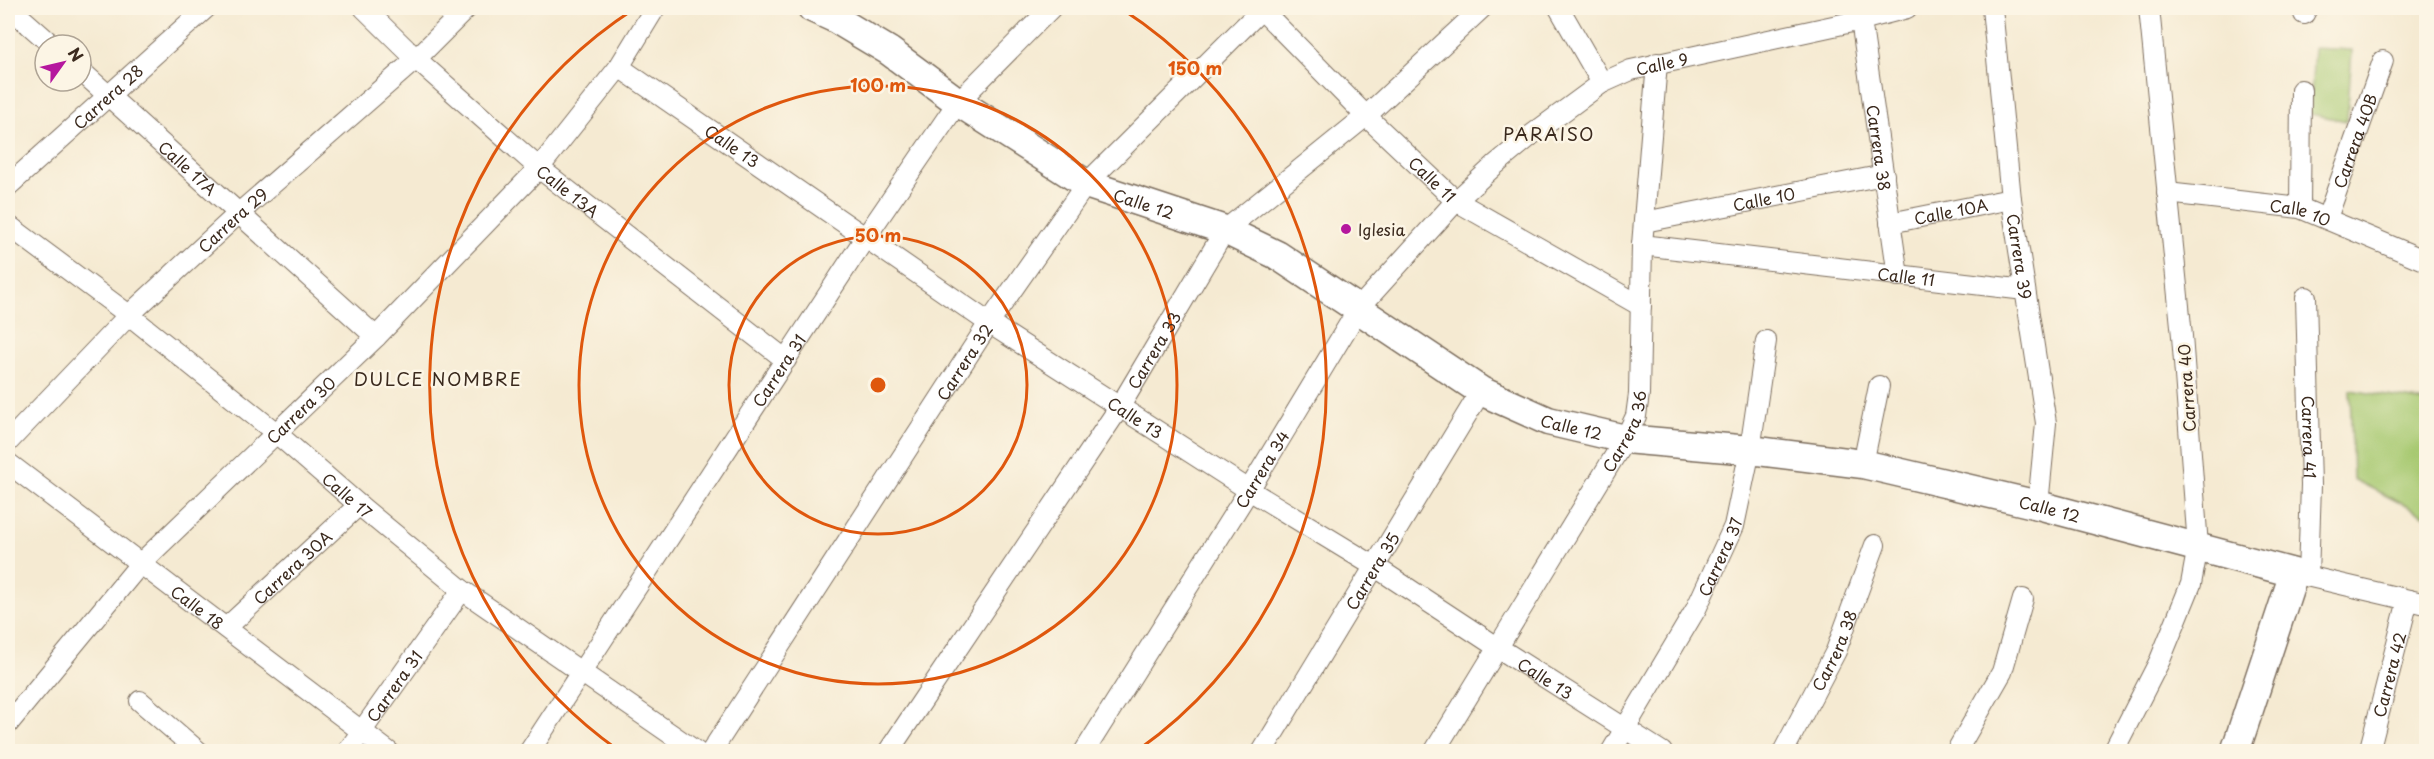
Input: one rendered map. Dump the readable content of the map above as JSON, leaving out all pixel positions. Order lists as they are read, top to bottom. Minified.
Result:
{"streets":{"street":["Calle 9","Carrera 28","Carrera 40B","Calle 13","Carrera 38","Calle 17A","Calle 11","Calle 13A","Calle 10","Calle 12","Calle 10A","Carrera 29","Carrera 39","Carrera 33","Carrera 32","Carrera 31","Carrera 40","Carrera 30","Carrera 36","Carrera 41","Carrera 34","Calle 17","Carrera 37","Carrera 30A","Carrera 35","Calle 18","Carrera 42"]},"crossings":[["Calle 9","Carrera 38"],["Calle 9","Calle 11"],["Calle 9","Carrera 36"],["Calle 9","Carrera 34"],["Carrera 28","Calle 17A"],["Carrera 40B","Calle 10"],["Calle 13","Carrera 33"],["Calle 13","Carrera 32"],["Calle 13","Carrera 31"],["Calle 13","Carrera 30"],["Calle 13","Carrera 36"],["Calle 13","Carrera 34"],["Calle 13","Carrera 37"],["Calle 13","Carrera 35"],["Carrera 38","Calle 11"],["Carrera 38","Calle 10"],["Carrera 38","Calle 10A"],["Calle 17A","Carrera 29"],["Calle 17A","Carrera 30"],["Calle 11","Carrera 39"],["Calle 11","Carrera 33"],["Calle 11","Carrera 32"],["Calle 11","Carrera 36"],["Calle 11","Carrera 34"],["Calle 13A","Carrera 29"],["Calle 13A","Carrera 31"],["Calle 13A","Carrera 30"],["Calle 10","Carrera 40"],["Calle 10","Carrera 36"],["Calle 12","Carrera 39"],["Calle 12","Carrera 33"],["Calle 12","Carrera 32"],["Calle 12","Carrera 31"],["Calle 12","Carrera 40"],["Calle 12","Carrera 36"],["Calle 12","Carrera 41"],["Calle 12","Carrera 34"],["Calle 12","Carrera 37"],["Calle 12","Carrera 35"],["Calle 12","Carrera 42"],["Calle 10A","Carrera 39"],["Carrera 29","Calle 17"],["Carrera 31","Calle 17"],["Carrera 31","Calle 18"],["Carrera 30","Calle 17"],["Carrera 30","Calle 18"],["Calle 17","Carrera 30A"],["Carrera 30A","Calle 18"]],"districts":["PARAISO","DULCE NOMBRE"],"places":["Iglesia"],"north":"top right","rings":["150 m","100 m","50 m"]}
